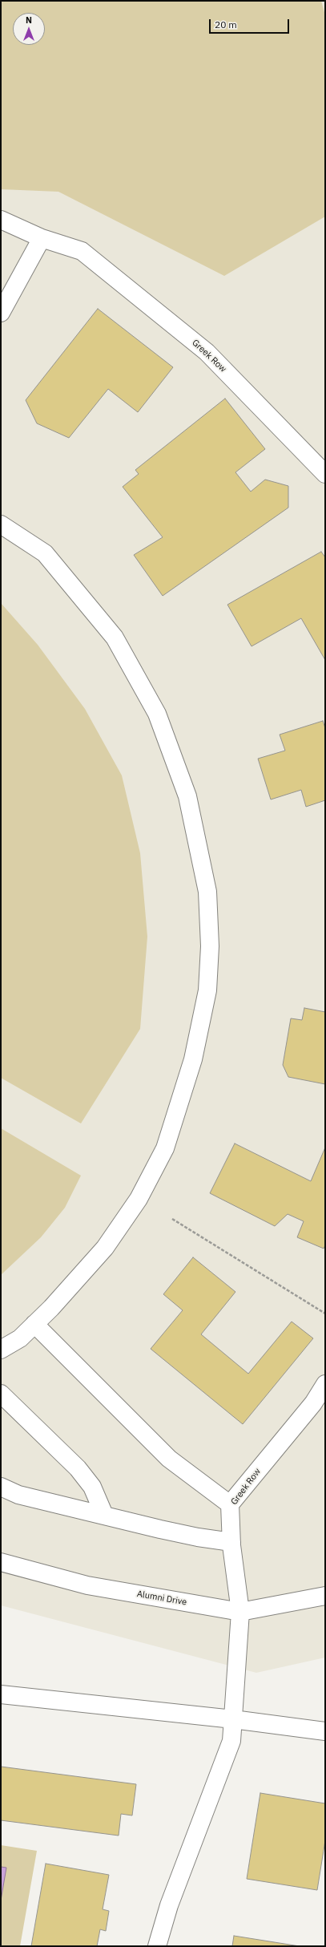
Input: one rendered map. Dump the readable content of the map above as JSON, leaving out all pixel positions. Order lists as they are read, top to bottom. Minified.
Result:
{"streets":{"street":["Greek Row","Alumni Drive"]},"crossings":[["Greek Row","Alumni Drive"]],"scale_bar":"20 m","north":"top"}
